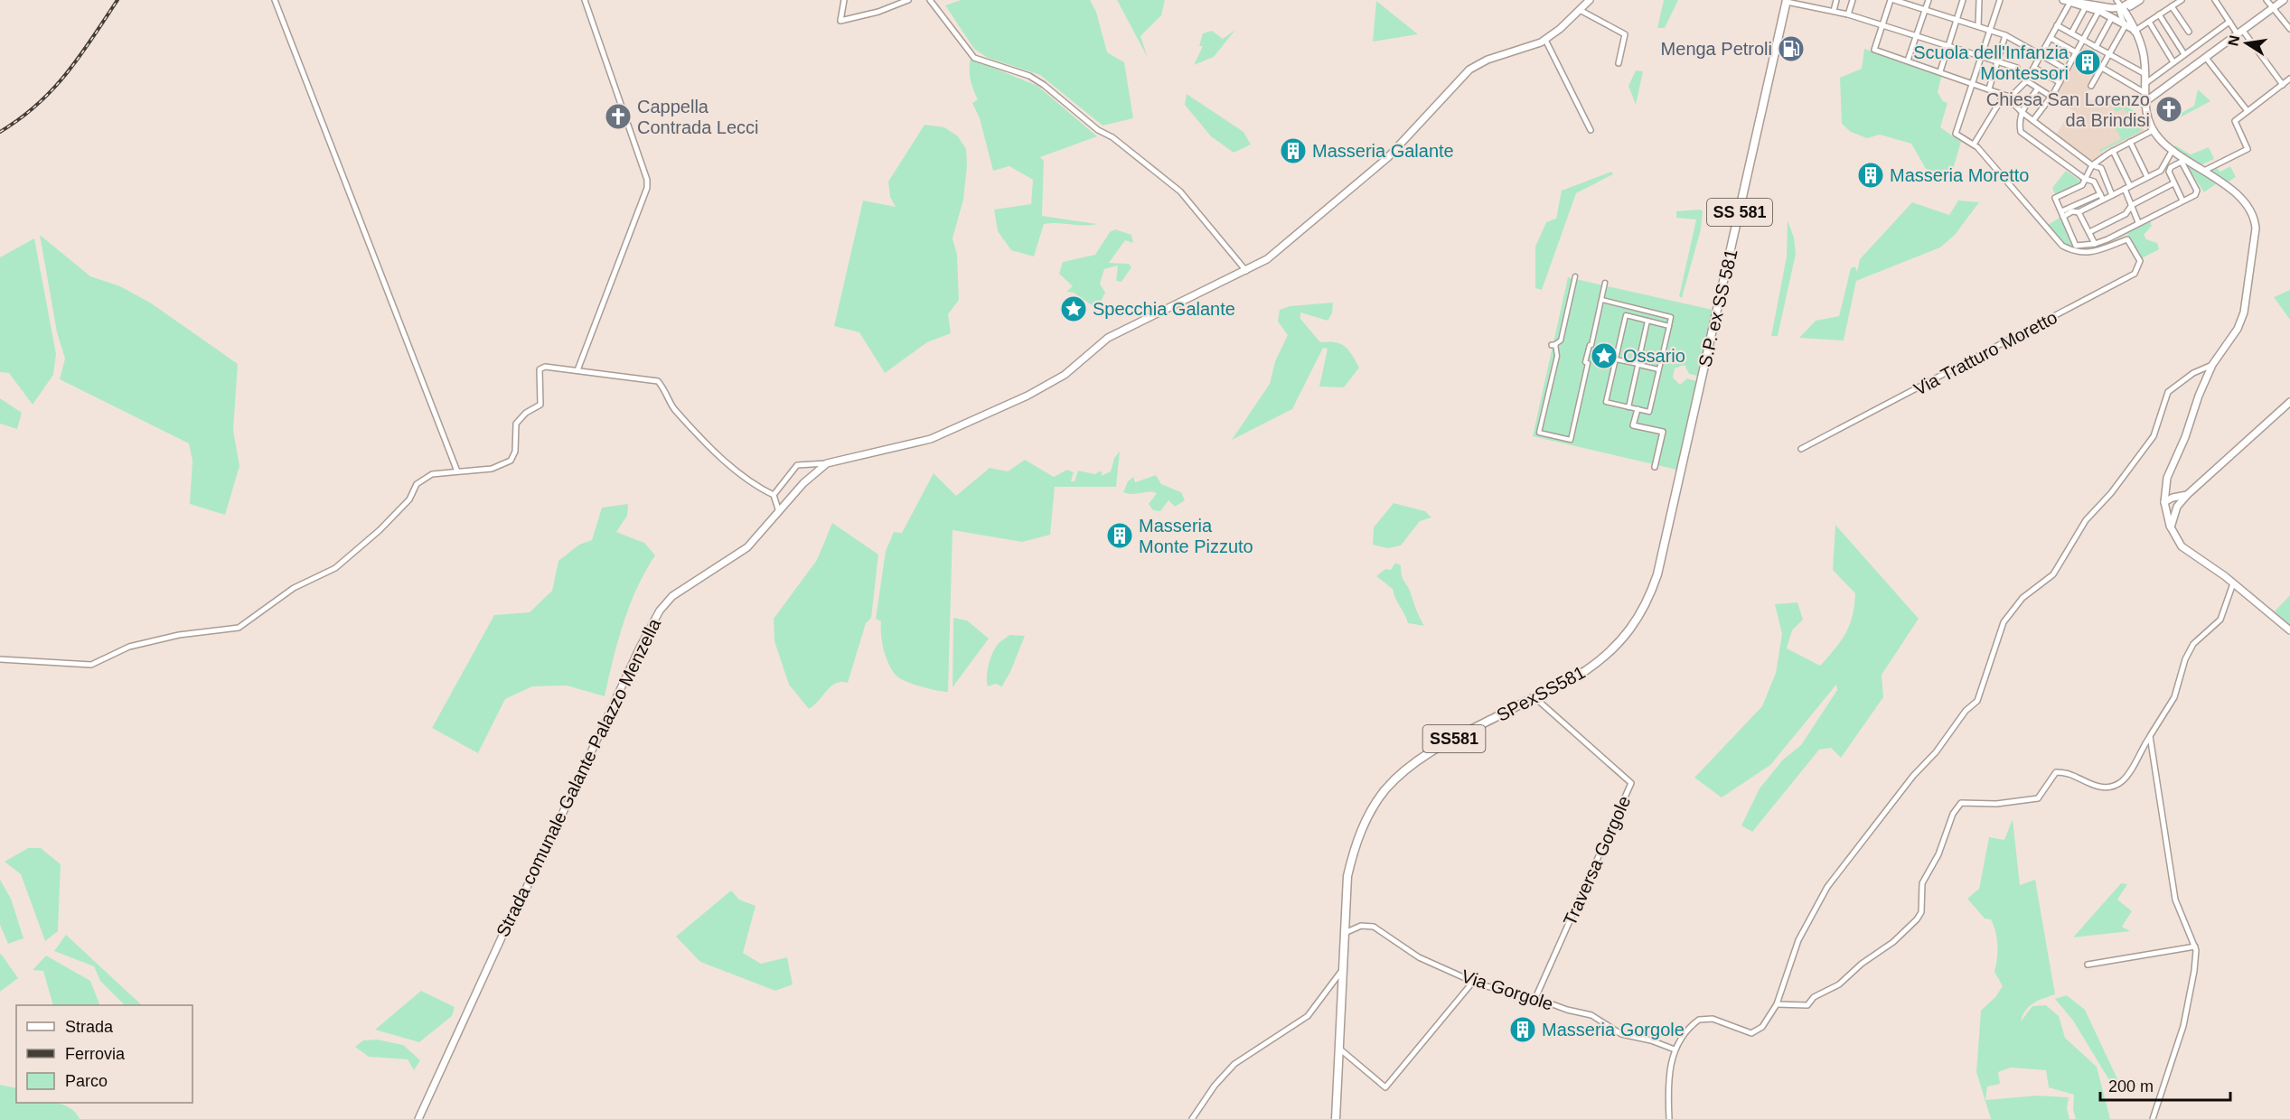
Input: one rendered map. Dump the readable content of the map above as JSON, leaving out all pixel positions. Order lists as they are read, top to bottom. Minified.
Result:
{"streets":{"main road":["SS 581","S.P. ex SS 581","SPexSS581","SS581"],"street":["Via Tratturo Moretto","Strada comunale Galante Palazzo Menzella","Traversa Gorgole","Via Gorgole"]},"crossings":[["S.P. ex SS 581","SPexSS581"],["SPexSS581","Traversa Gorgole"],["SPexSS581","Via Gorgole"],["Traversa Gorgole","Via Gorgole"]],"places":{"fuel station":["Menga Petroli"],"building":["Scuola dell'Infanzia Montessori","Masseria Galante","Masseria Moretto","Masseria Monte Pizzuto","Masseria Gorgole"],"church":["Chiesa San Lorenzo da Brindisi","Cappella Contrada Lecci"],"place":["Specchia Galante","Ossario"]},"legend":["Strada","Ferrovia","Parco"],"scale_bar":"200 m","north":"left"}
